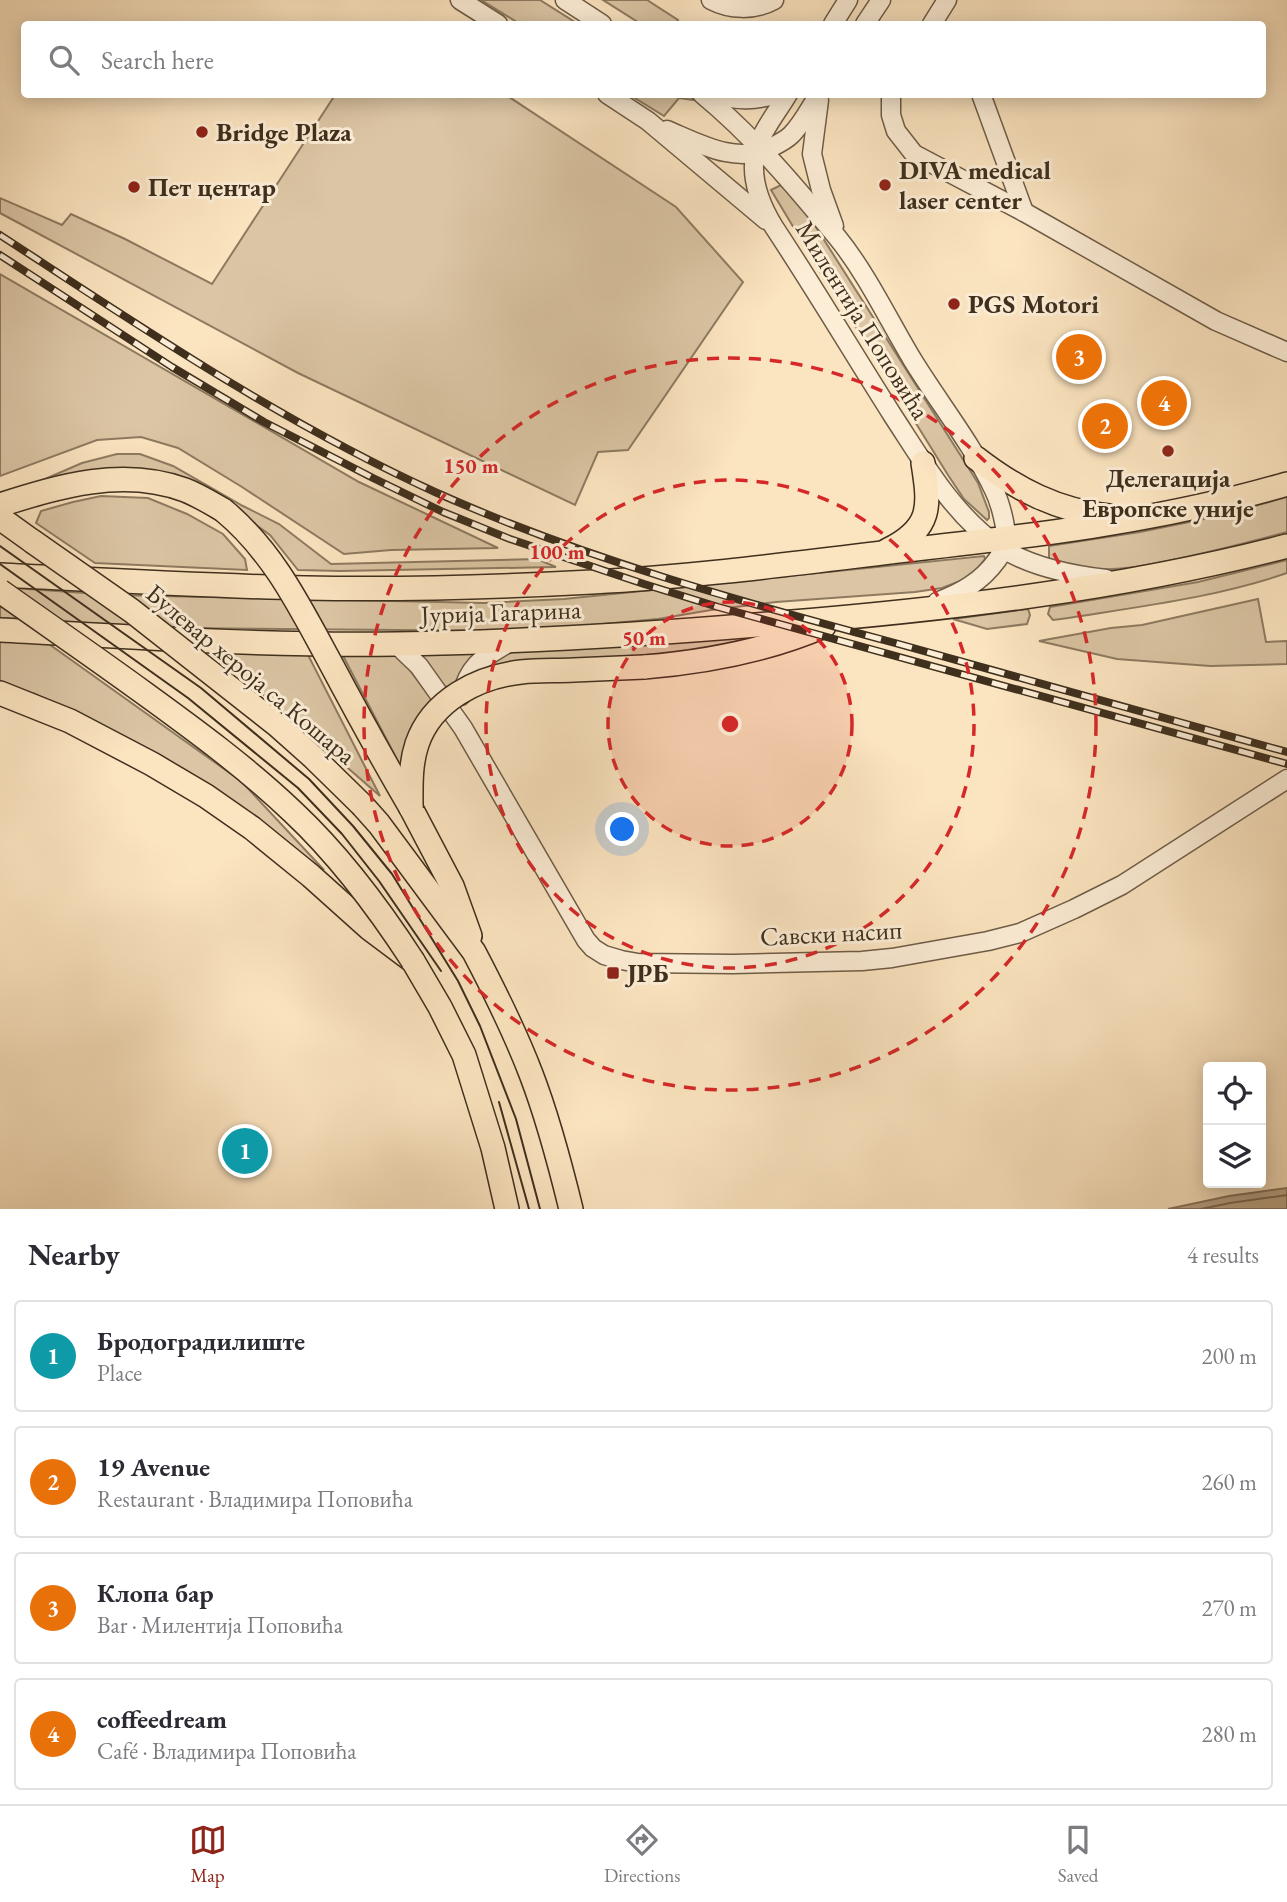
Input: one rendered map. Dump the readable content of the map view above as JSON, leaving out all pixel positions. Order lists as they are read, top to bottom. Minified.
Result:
{"streets":{"main road":["Јурија Гагарина","Булевар хероја са Кошара"],"street":["Милентија Поповића","Савски насип"]},"crossings":[["Милентија Поповића","Јурија Гагарина"],["Јурија Гагарина","Савски насип"]],"places":{"other":["Bridge Plaza","DIVA medical laser center","Пет центар","PGS Motori","Делегација Европске уније"],"transit":["ЈРБ"]},"page":{"search":"Search here","pins":["3","4","2","1"],"heading":["Nearby","4 results"],"list":[{"mark":"1","name":"Бродоградилиште","note":"Place","value":"200 m"},{"mark":"2","name":"19 Avenue","note":"Restaurant · Владимира Поповића","value":"260 m"},{"mark":"3","name":"Клопа бар","note":"Bar · Милентија Поповића","value":"270 m"},{"mark":"4","name":"coffeedream","note":"Café · Владимира Поповића","value":"280 m"}],"nav":["Map","Directions","Saved"]},"rings":["150 m","100 m","50 m"]}
